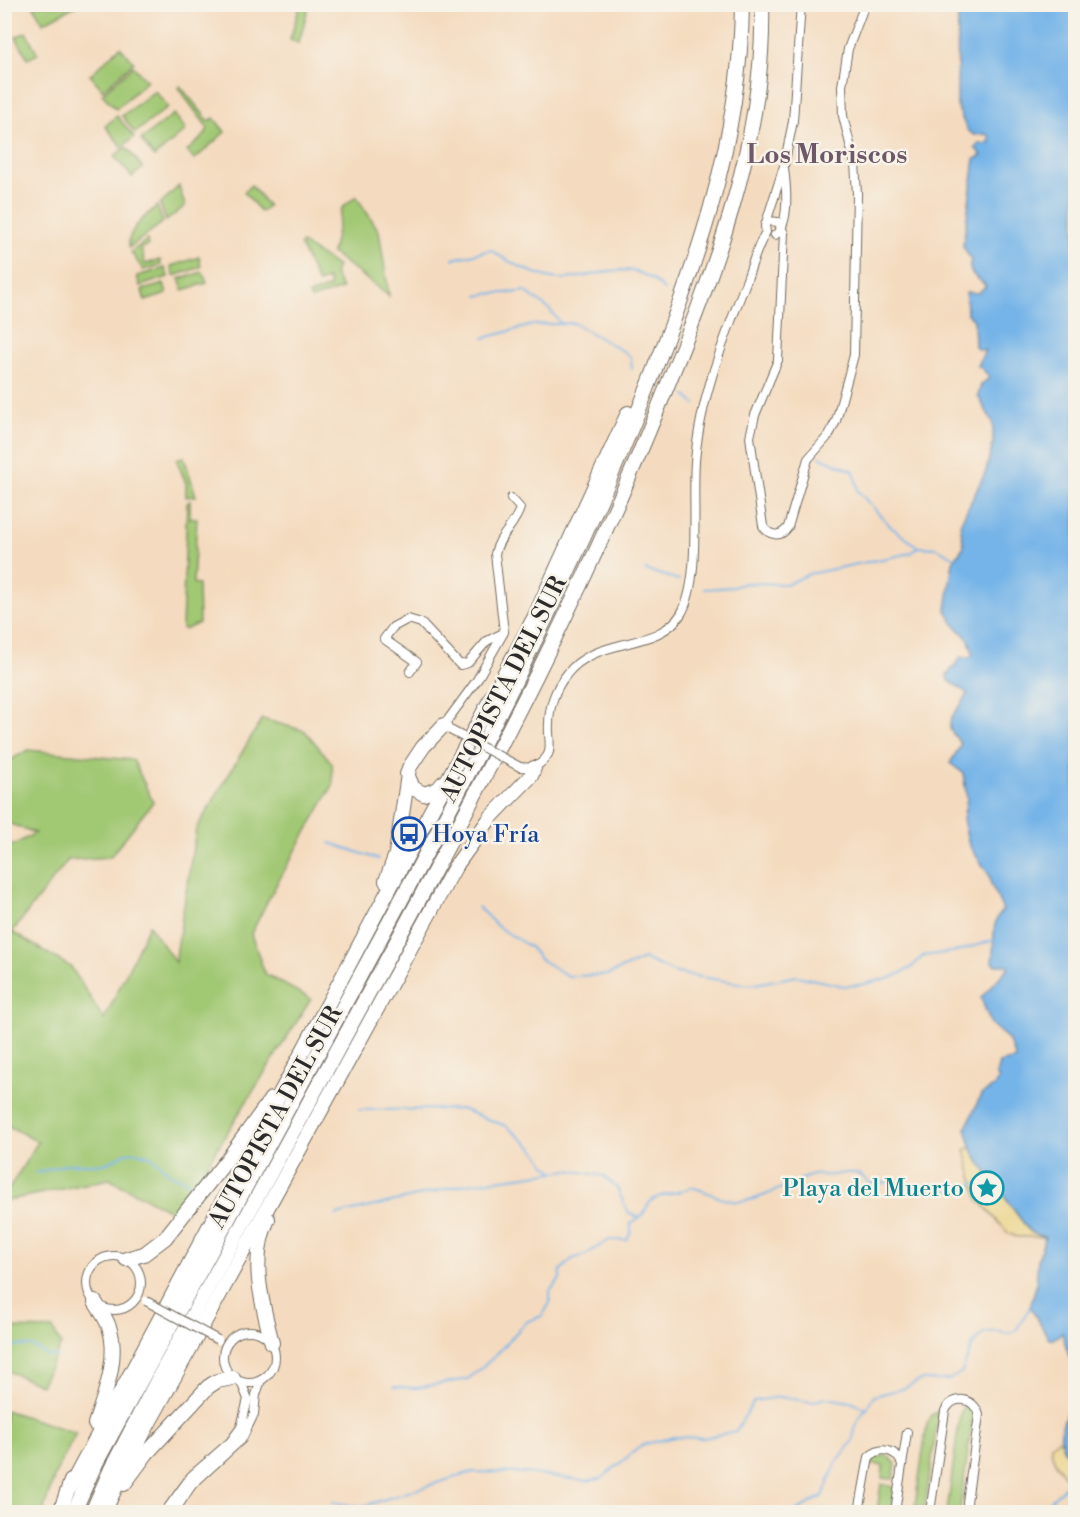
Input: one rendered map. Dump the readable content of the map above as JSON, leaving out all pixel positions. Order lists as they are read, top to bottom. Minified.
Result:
{"streets":{"highway":["AUTOPISTA DEL SUR"]},"districts":["Los Moriscos"],"places":{"bus stop":["Hoya Fría"],"place":["Playa del Muerto"]}}
